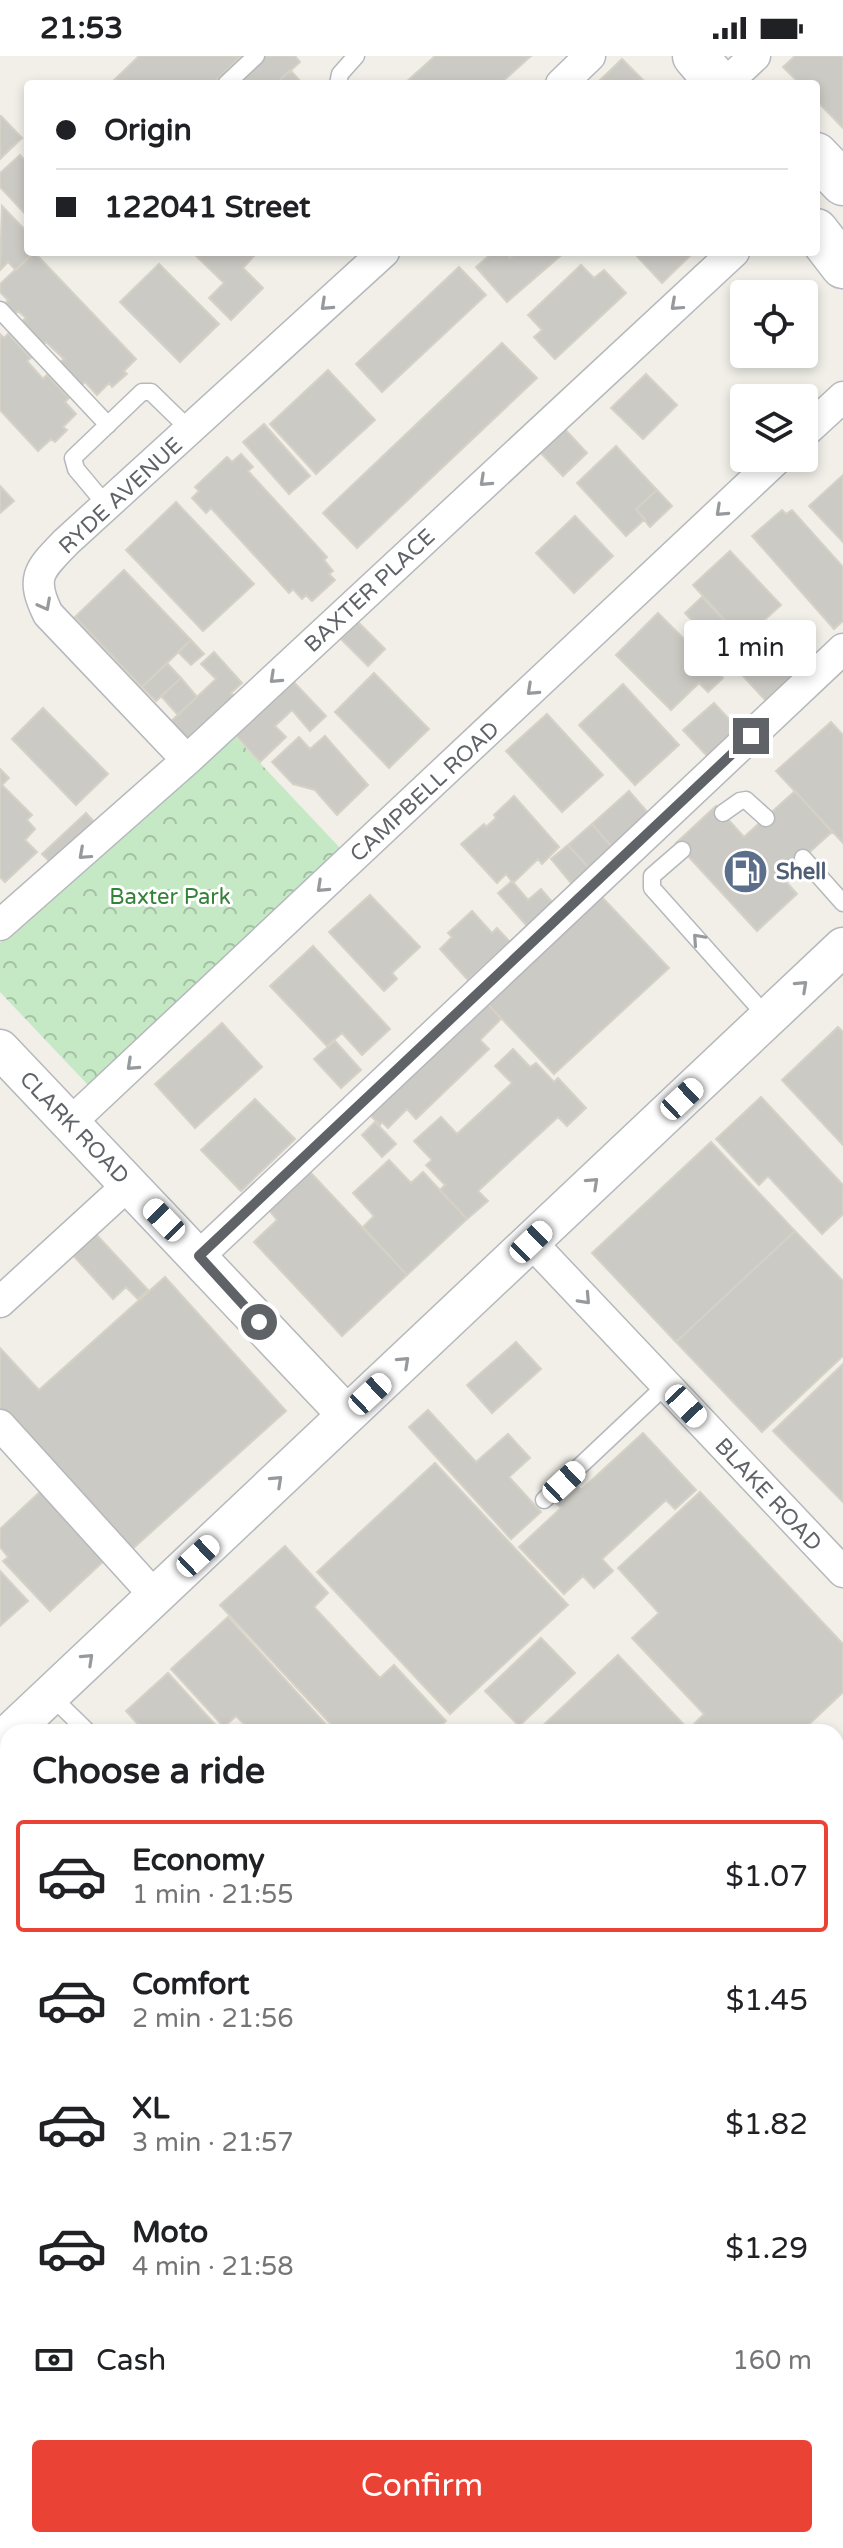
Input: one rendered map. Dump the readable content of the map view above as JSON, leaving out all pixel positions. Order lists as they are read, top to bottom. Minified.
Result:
{"streets":{"street":["RYDE AVENUE","BAXTER PLACE","CAMPBELL ROAD","CLARK ROAD","BLAKE ROAD"]},"crossings":[["RYDE AVENUE","BAXTER PLACE"],["CAMPBELL ROAD","CLARK ROAD"]],"one_way":["BAXTER PLACE","BLAKE ROAD"],"parks":["Baxter Park"],"places":{"fuel station":["Shell"]},"page":{"status":"21:53","banner":["Origin","122041 Street"],"bubble":"1 min","heading":"Choose a ride","list":[{"name":"Economy","note":"1 min · 21:55","value":"$1.07"},{"name":"Comfort","note":"2 min · 21:56","value":"$1.45"},{"name":"XL","note":"3 min · 21:57","value":"$1.82"},{"name":"Moto","note":"4 min · 21:58","value":"$1.29"}],"pay":["Cash","160 m"],"buttons":"Confirm"}}
